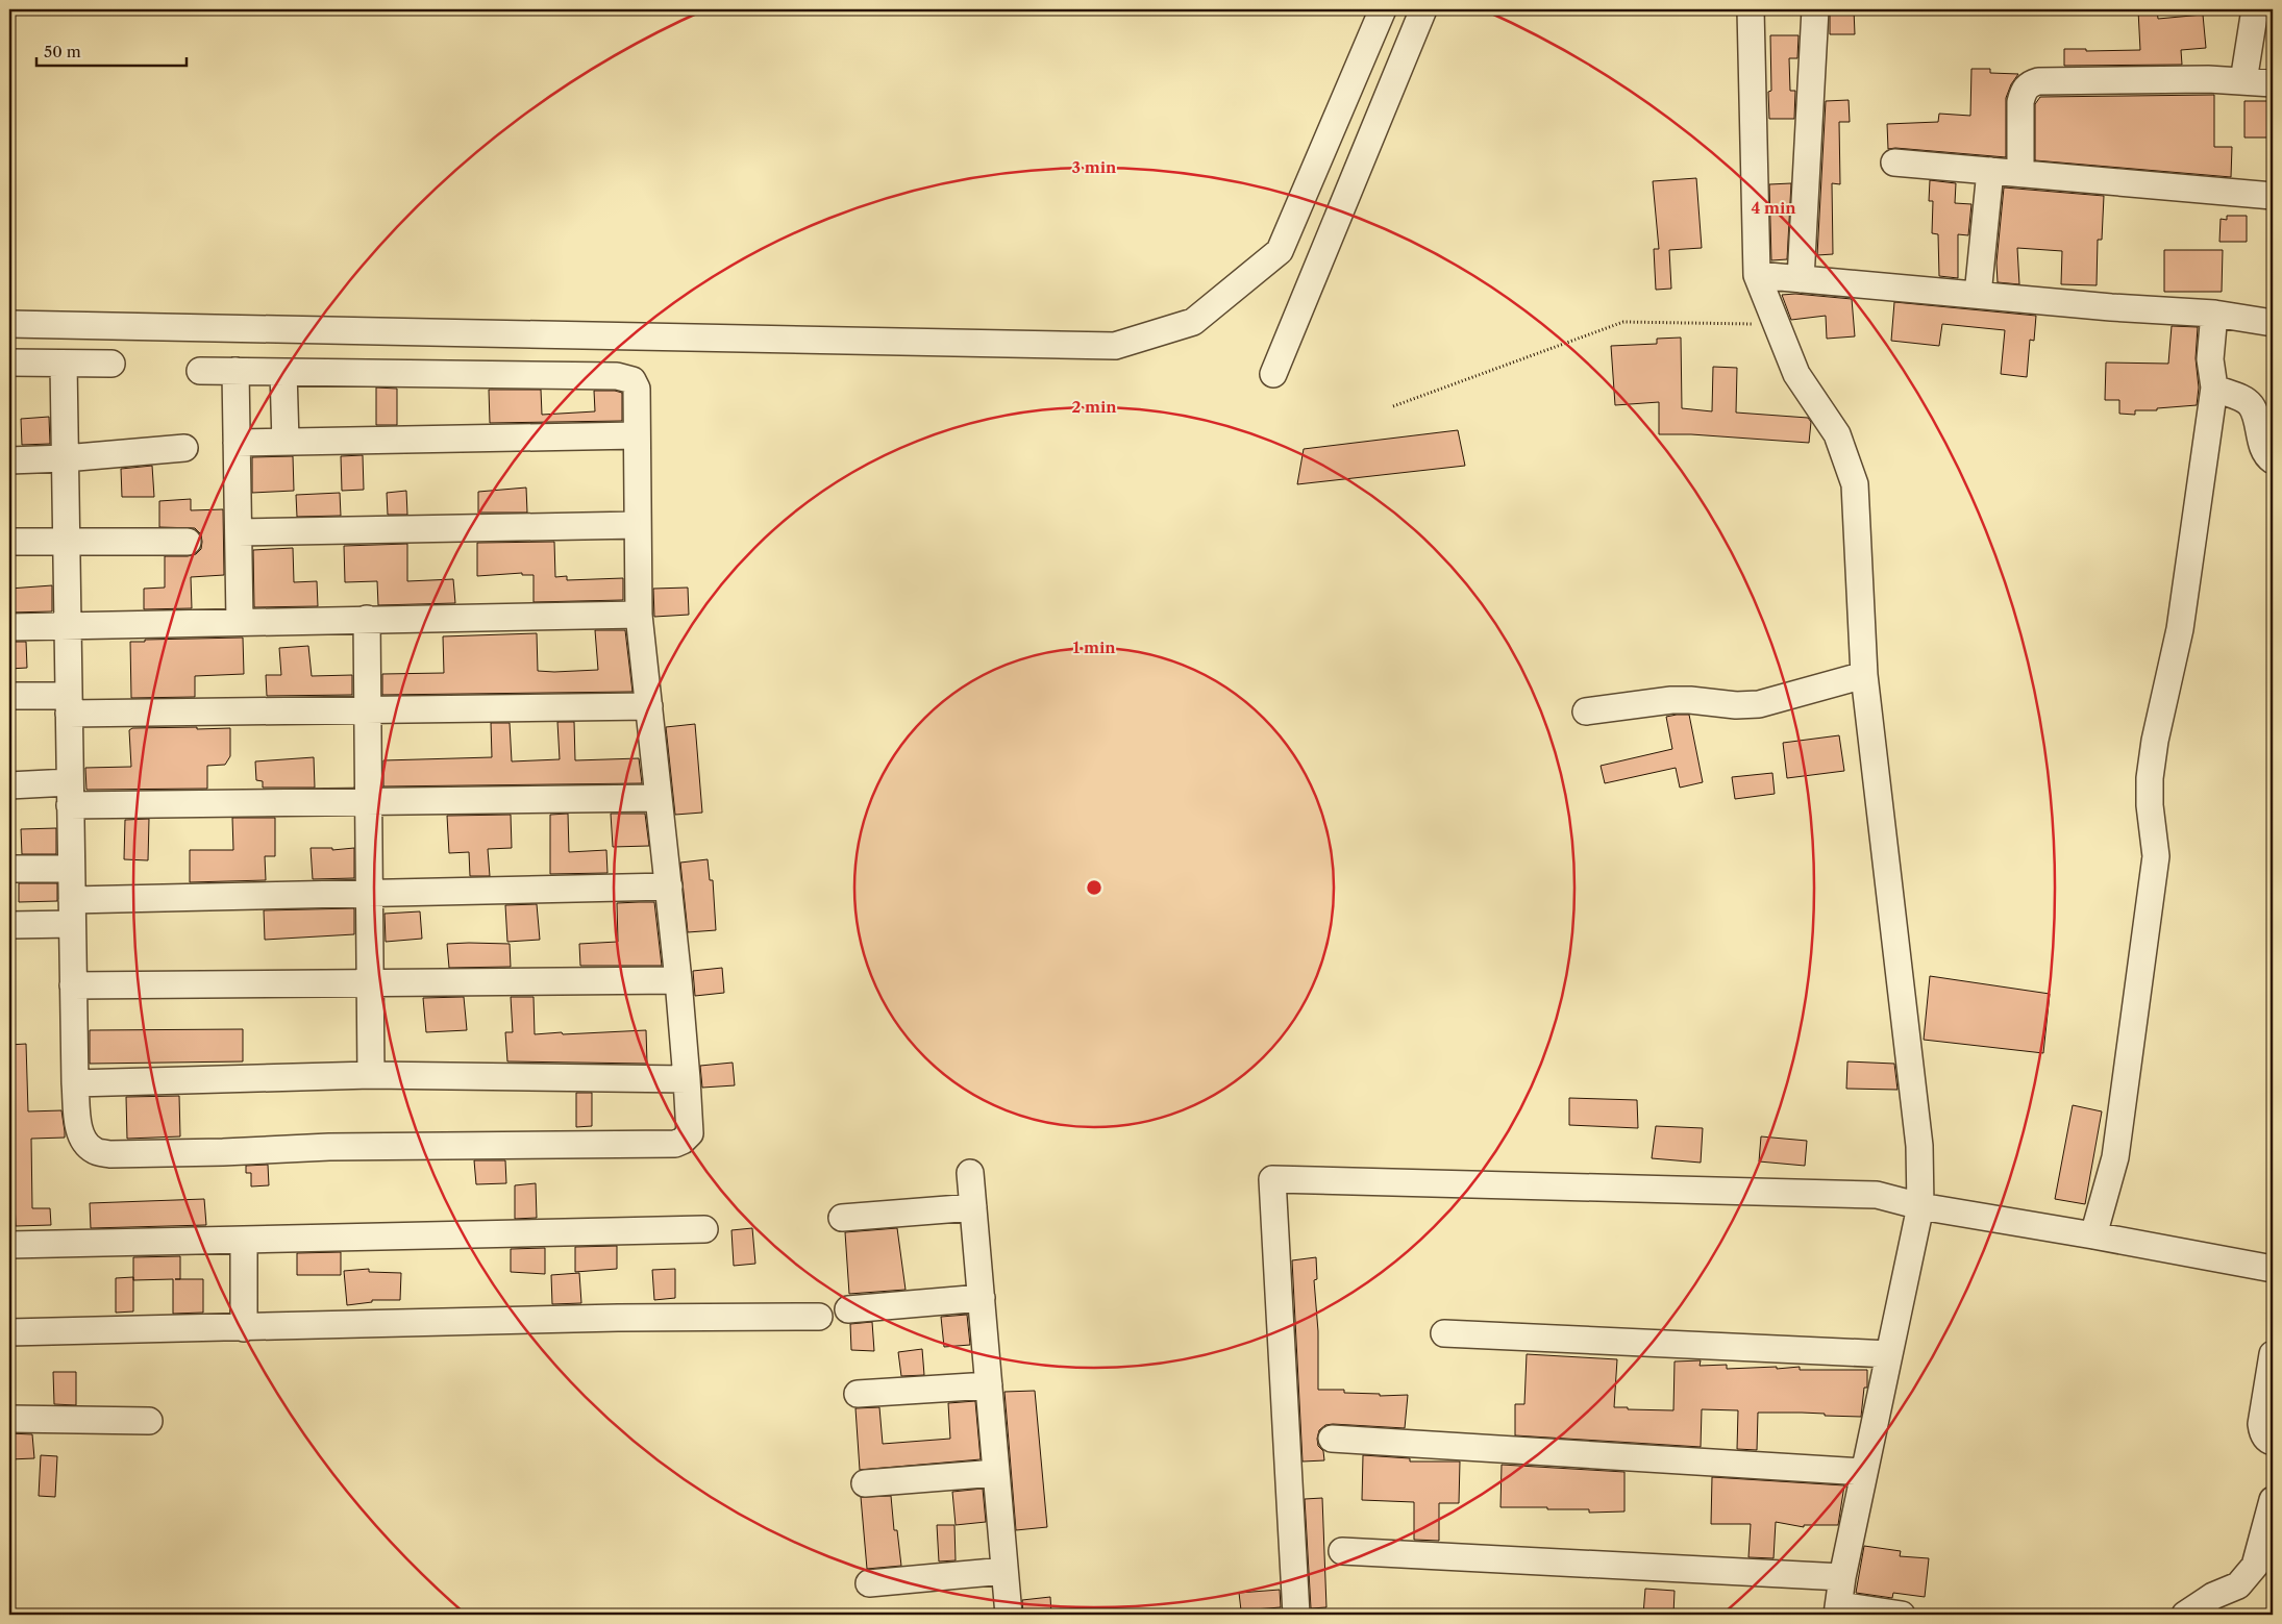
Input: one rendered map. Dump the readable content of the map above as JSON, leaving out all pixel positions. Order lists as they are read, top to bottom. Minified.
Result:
{"scale_bar":"50 m","rings":["3 min","4 min","2 min","1 min"]}
